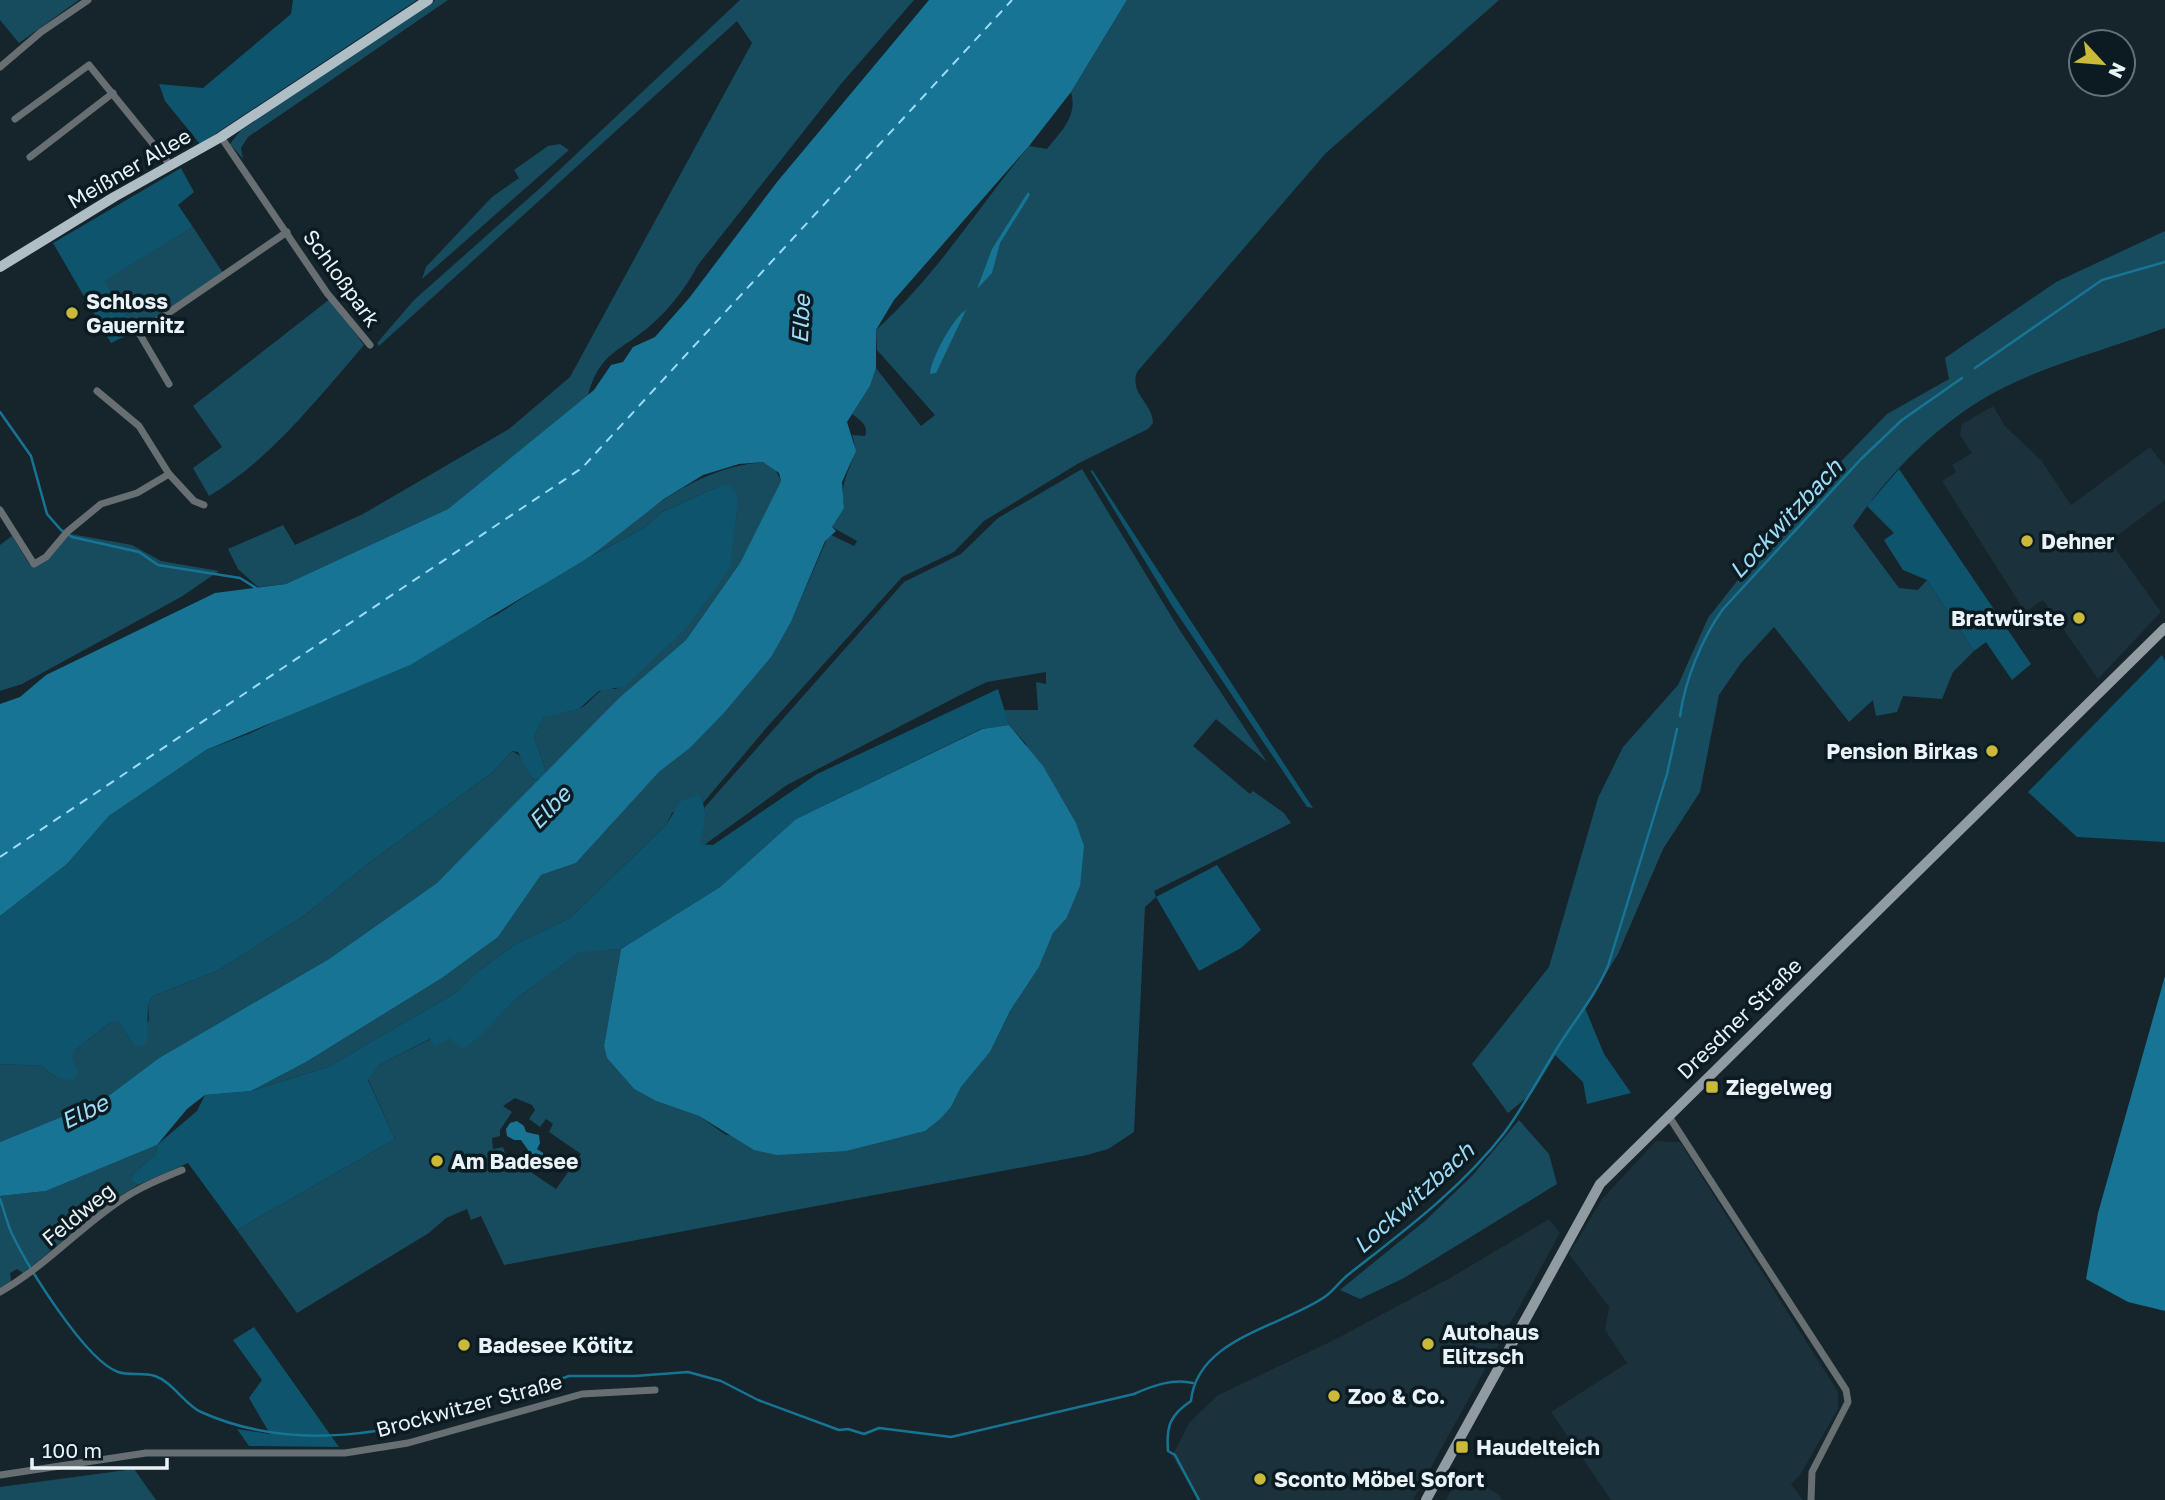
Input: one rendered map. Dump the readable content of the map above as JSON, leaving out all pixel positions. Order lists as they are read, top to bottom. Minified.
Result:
{"streets":{"main road":["Meißner Allee","Dresdner Straße"],"street":["Schloßpark","Feldweg","Brockwitzer Straße"]},"crossings":[["Meißner Allee","Schloßpark"]],"water":["Elbe","Lockwitzbach"],"places":{"other":["Schloss Gauernitz","Dehner","Bratwürste","Pension Birkas","Am Badesee","Autohaus Elitzsch","Badesee Kötitz","Zoo & Co.","Sconto Möbel Sofort"],"transit":["Ziegelweg","Haudelteich"]},"scale_bar":"100 m","north":"bottom right"}
